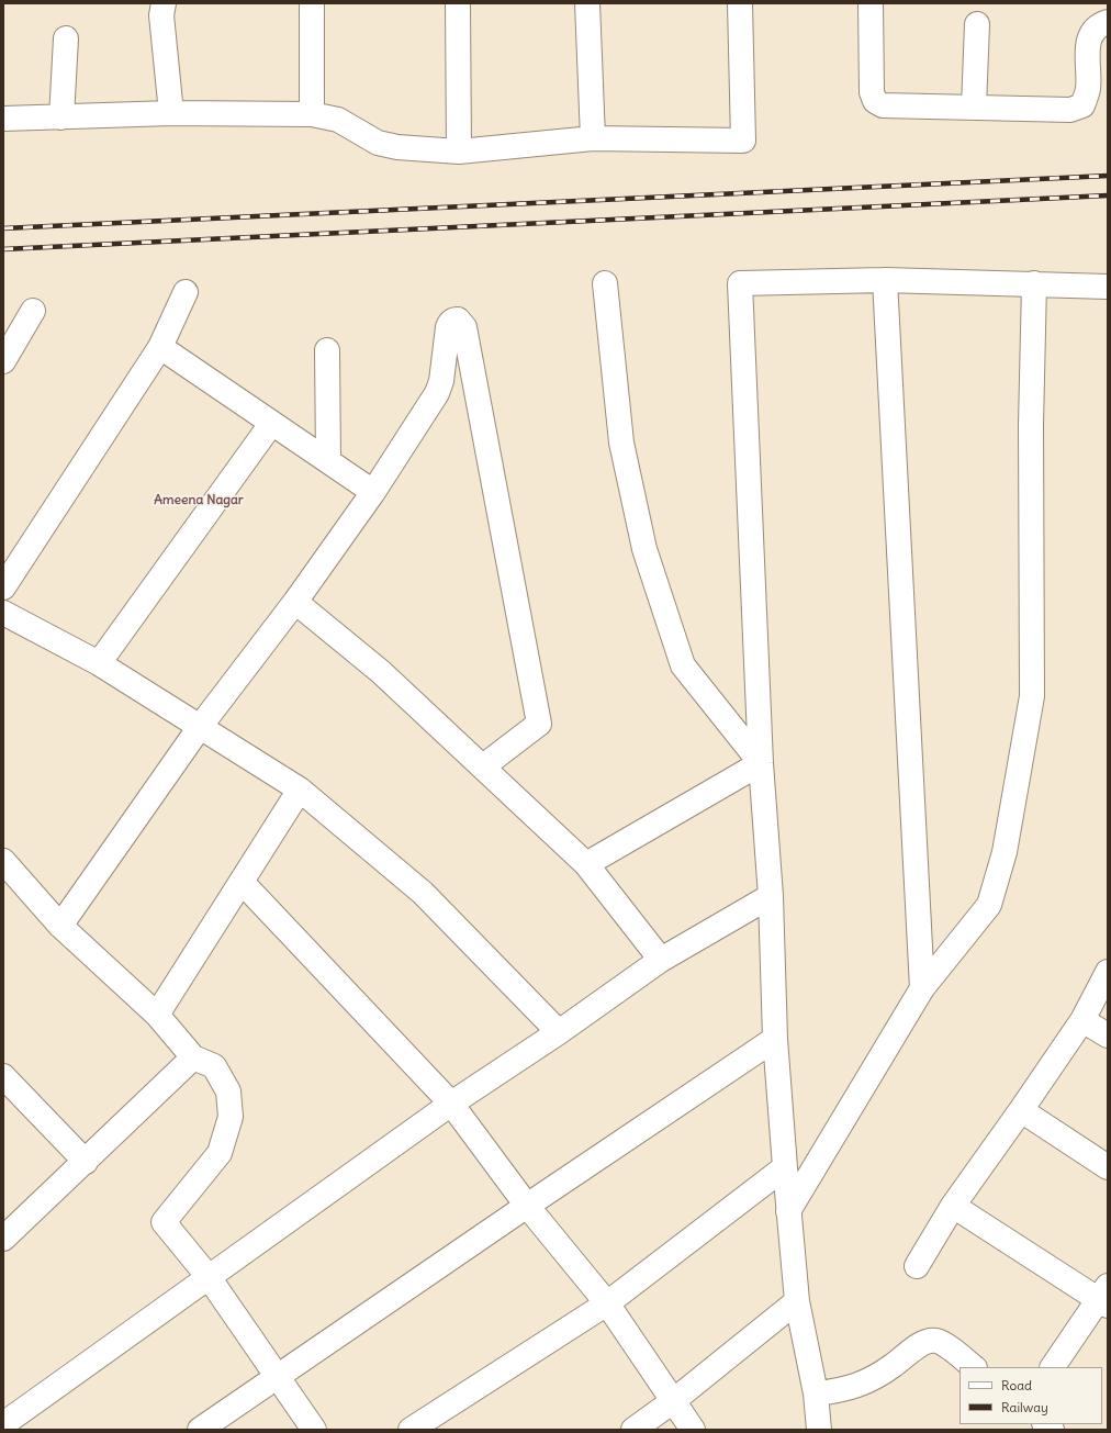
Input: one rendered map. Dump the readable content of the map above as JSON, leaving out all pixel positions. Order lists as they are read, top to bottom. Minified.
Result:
{"districts":["Ameena Nagar"],"legend":["Road","Railway"]}
